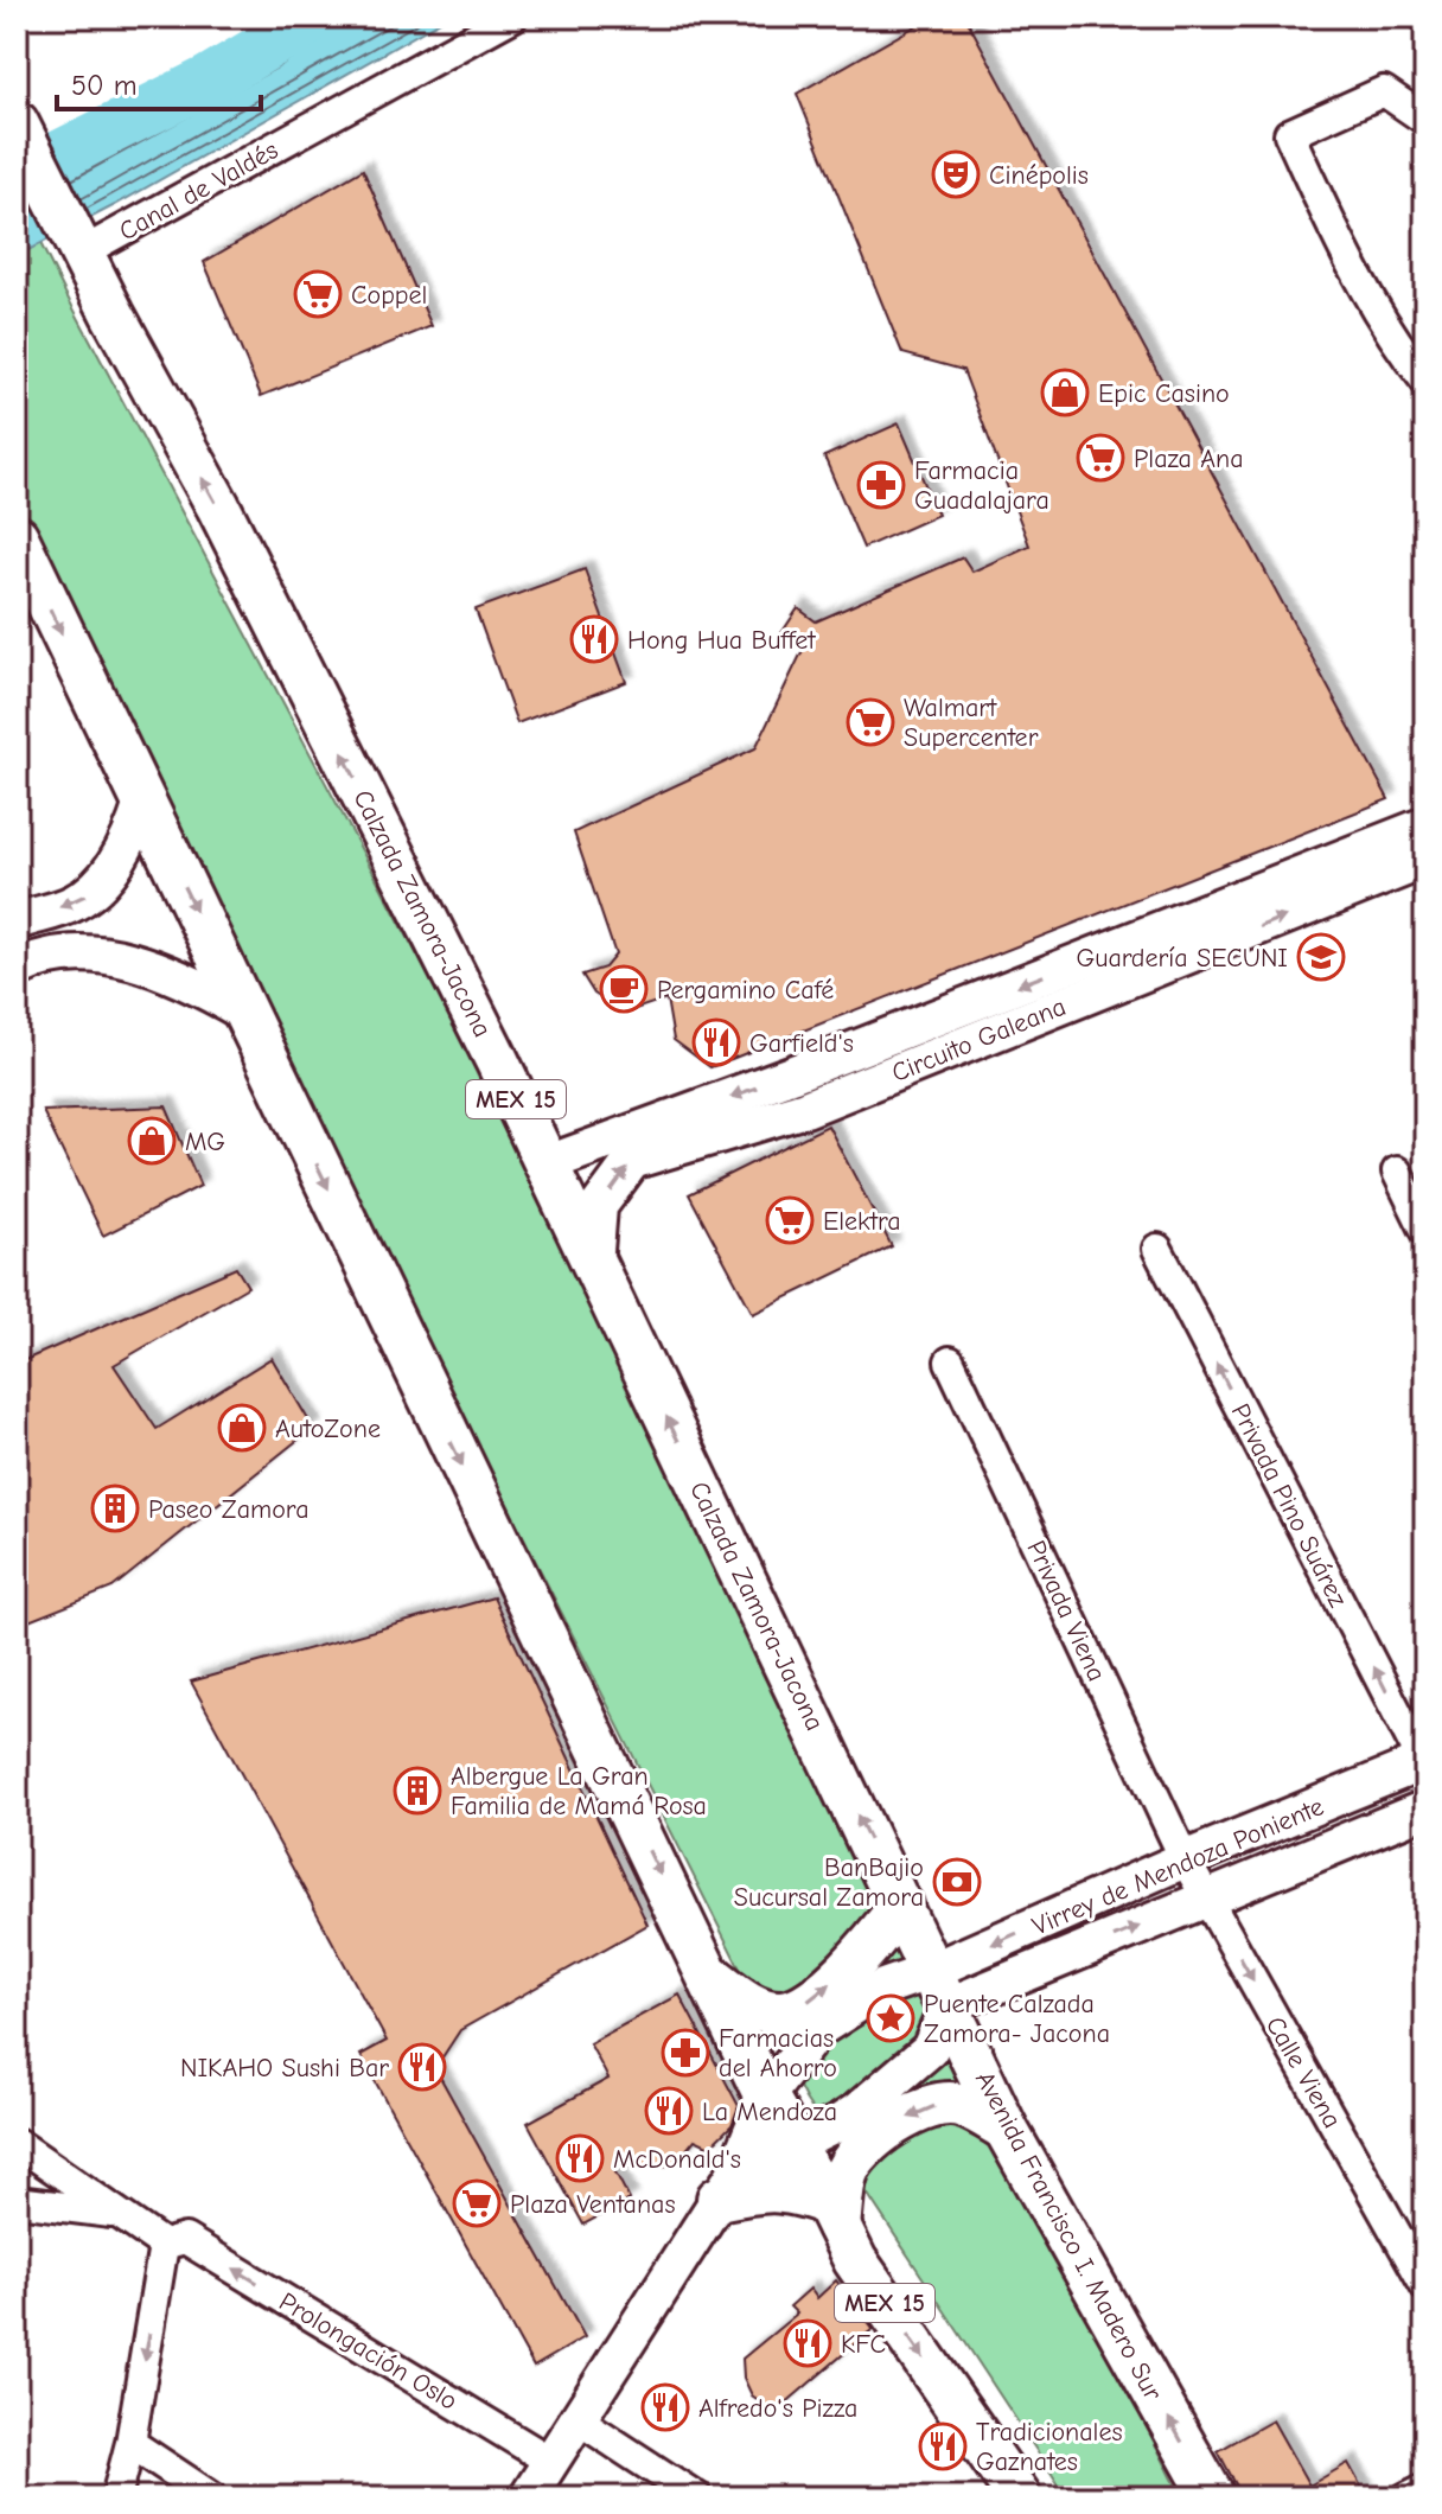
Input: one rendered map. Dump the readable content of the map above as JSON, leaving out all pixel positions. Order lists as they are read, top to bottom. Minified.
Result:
{"streets":{"main road":["Calzada Zamora-Jacona","MEX 15","Avenida Francisco I. Madero Sur"],"street":["Canal de Valdés","Circuito Galeana","Privada Pino Suárez","Privada Viena","Virrey de Mendoza Poniente","Calle Viena","Prolongación Oslo"]},"crossings":[["Canal de Valdés","Calzada Zamora-Jacona"],["Calzada Zamora-Jacona","Circuito Galeana"],["Calzada Zamora-Jacona","Virrey de Mendoza Poniente"],["Calzada Zamora-Jacona","Avenida Francisco I. Madero Sur"],["Privada Pino Suárez","Virrey de Mendoza Poniente"],["Privada Viena","Virrey de Mendoza Poniente"],["Privada Viena","Calle Viena"],["Virrey de Mendoza Poniente","Calle Viena"],["Virrey de Mendoza Poniente","Avenida Francisco I. Madero Sur"]],"one_way":["Privada Pino Suárez","Calle Viena","Prolongación Oslo"],"places":{"theatre":["Cinépolis"],"supermarket":["Coppel","Plaza Ana","Walmart Supercenter","Elektra","Plaza Ventanas"],"shop":["Epic Casino","MG","AutoZone"],"pharmacy":["Farmacia Guadalajara","Farmacias del Ahorro"],"restaurant":["Hong Hua Buffet","Garfield's","NIKAHO Sushi Bar","La Mendoza","McDonald's","KFC","Alfredo's Pizza","Tradicionales Gaznates"],"school or university":["Guardería SECUNI"],"cafe":["Pergamino Café"],"building":["Paseo Zamora","Albergue La Gran Familia de Mamá Rosa"],"bank":["BanBajio Sucursal Zamora"],"place":["Puente Calzada Zamora- Jacona"]},"scale_bar":"50 m"}
